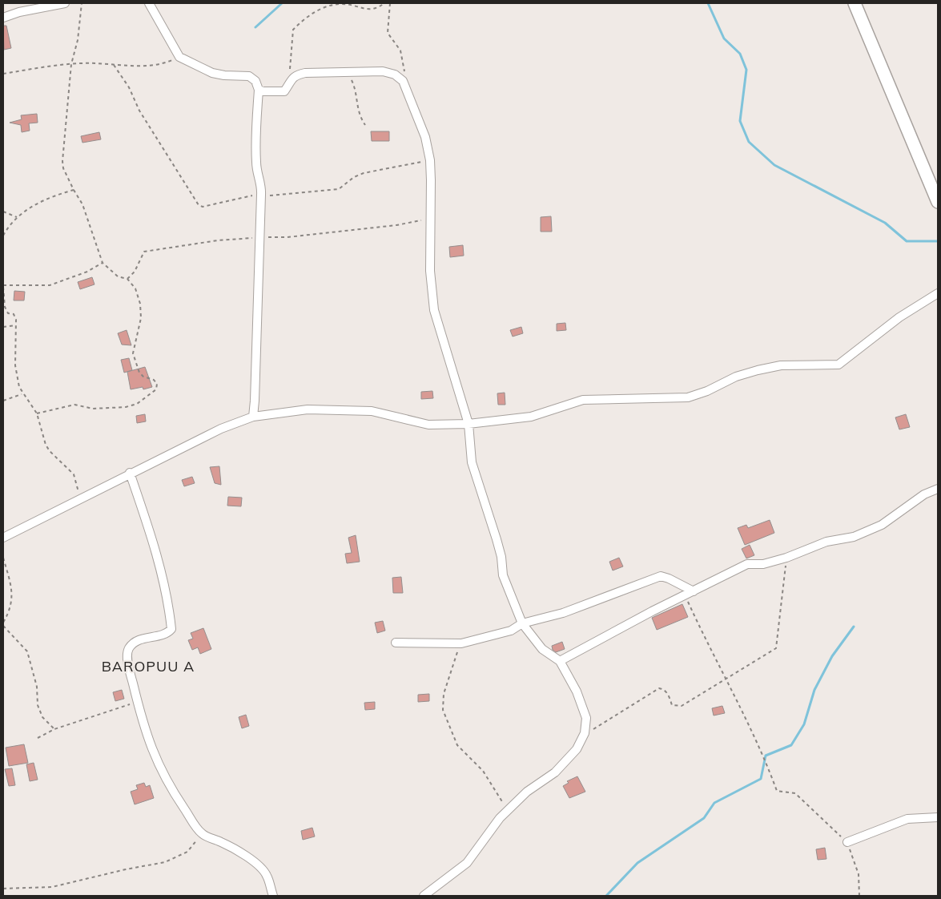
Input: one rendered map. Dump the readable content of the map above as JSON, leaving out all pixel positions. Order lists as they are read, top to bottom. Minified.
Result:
{"districts":["BAROPUU A"]}
